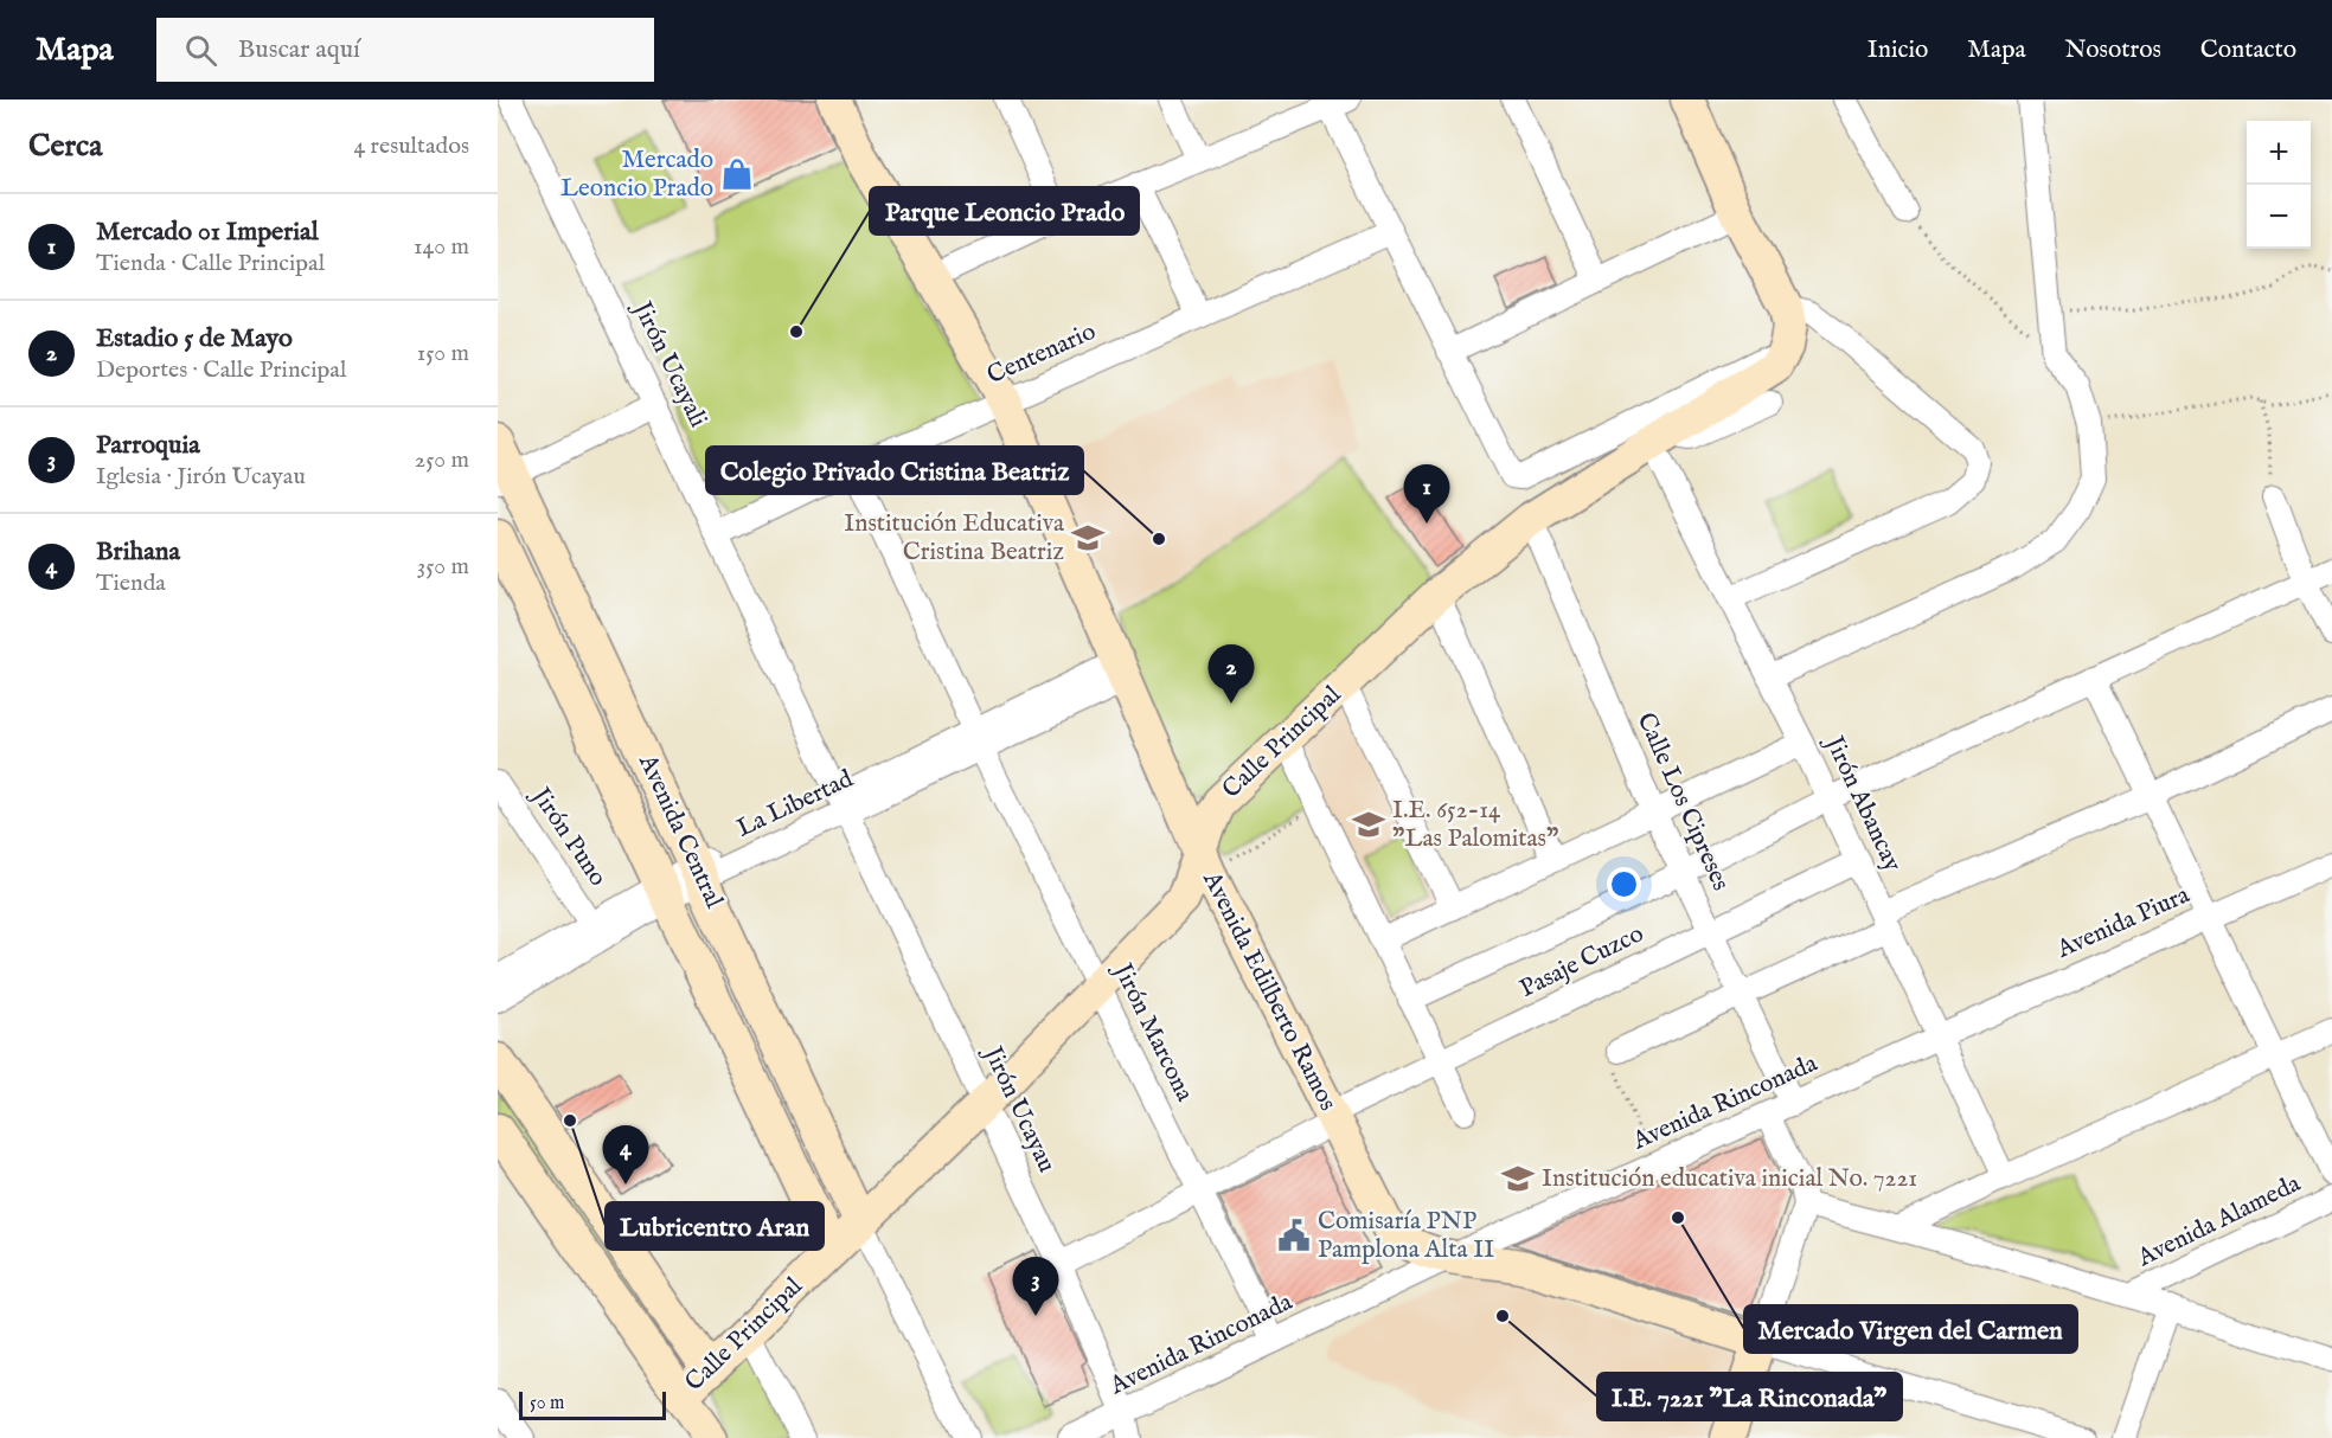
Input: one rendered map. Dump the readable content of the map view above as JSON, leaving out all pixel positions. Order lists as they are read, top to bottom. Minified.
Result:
{"streets":{"street":["Centenario","Jirón Ucayali","Calle Principal","Calle Los Cipreses","La Libertad","Jirón Abancay","Avenida Central","Jirón Puno","Avenida Piura","Pasaje Cuzco","Avenida Edilberto Ramos","Jirón Marcona","Avenida Rinconada","Jirón Ucayau","Avenida Alameda"]},"crossings":[["Centenario","Jirón Ucayali"],["Centenario","Avenida Edilberto Ramos"],["Centenario","Jirón Marcona"],["Jirón Ucayali","La Libertad"],["Jirón Ucayali","Jirón Ucayau"],["Calle Principal","Calle Los Cipreses"],["Calle Principal","Jirón Abancay"],["Calle Principal","Avenida Central"],["Calle Principal","Avenida Edilberto Ramos"],["Calle Principal","Jirón Marcona"],["Calle Principal","Jirón Ucayau"],["Calle Los Cipreses","Pasaje Cuzco"],["Calle Los Cipreses","Avenida Rinconada"],["La Libertad","Avenida Central"],["La Libertad","Jirón Puno"],["La Libertad","Avenida Edilberto Ramos"],["La Libertad","Jirón Marcona"],["La Libertad","Jirón Ucayau"],["Jirón Abancay","Avenida Piura"],["Jirón Abancay","Pasaje Cuzco"],["Jirón Abancay","Avenida Rinconada"],["Avenida Piura","Avenida Rinconada"],["Pasaje Cuzco","Avenida Edilberto Ramos"],["Pasaje Cuzco","Jirón Marcona"],["Pasaje Cuzco","Jirón Ucayau"],["Avenida Edilberto Ramos","Avenida Rinconada"],["Jirón Marcona","Avenida Rinconada"],["Avenida Rinconada","Jirón Ucayau"]],"places":{"shop":["Mercado Leoncio Prado"],"other":["Parque Leoncio Prado","Colegio Privado Cristina Beatriz","Lubricentro Aran","Mercado Virgen del Carmen","I.E. 7221 \"La Rinconada\""],"school or university":["Institución Educativa Cristina Beatriz","I.E. 652-14 \"Las Palomitas\"","Institución educativa inicial No. 7221"],"public building":["Comisaría PNP Pamplona Alta II"]},"scale_bar":"50 m","page":{"header":"Mapa","search":"Buscar aquí","nav":["Inicio","Mapa","Nosotros","Contacto"],"heading":["Cerca","4 resultados"],"map_buttons":["+","−"],"list":[{"mark":"1","name":"Mercado 01 Imperial","note":"Tienda · Calle Principal","value":"140 m"},{"mark":"2","name":"Estadio 5 de Mayo","note":"Deportes · Calle Principal","value":"150 m"},{"mark":"3","name":"Parroquia","note":"Iglesia · Jirón Ucayau","value":"250 m"},{"mark":"4","name":"Brihana","note":"Tienda","value":"350 m"}],"pins":["1","2","4","3"],"scale":"50 m"}}
